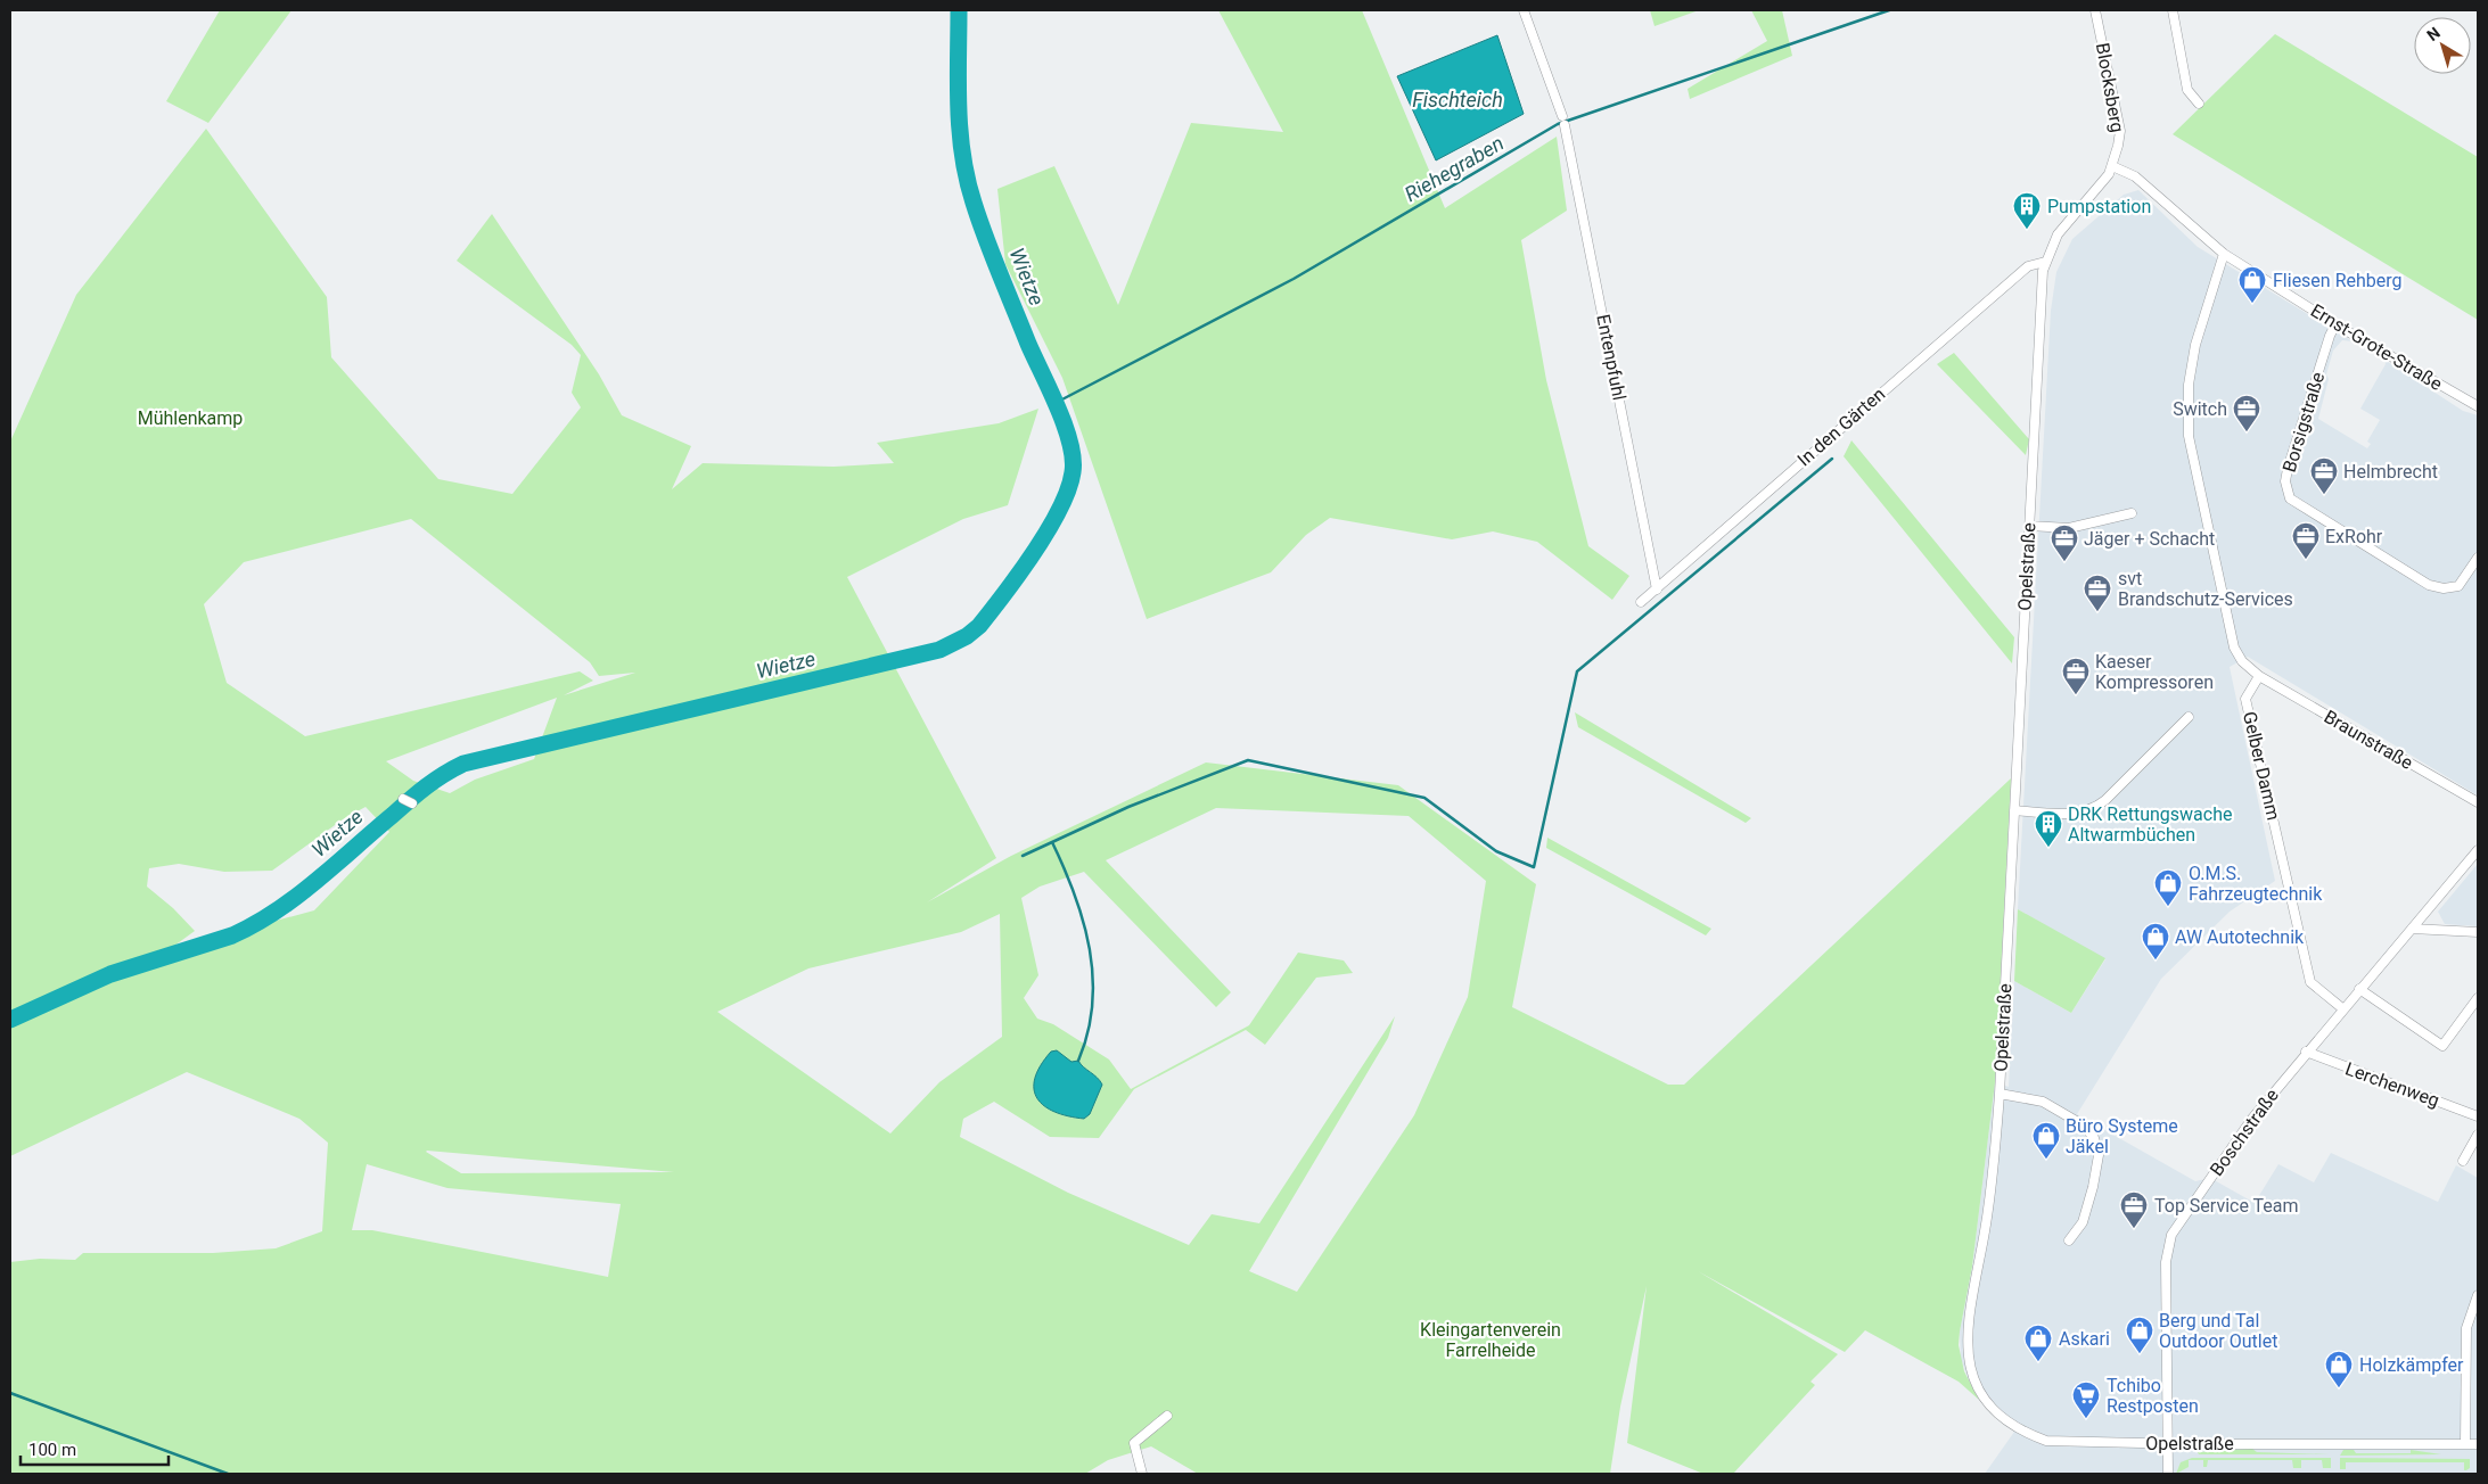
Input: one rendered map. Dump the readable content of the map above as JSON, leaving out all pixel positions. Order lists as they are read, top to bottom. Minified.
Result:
{"streets":{"street":["Blocksberg","Ernst-Grote-Straße","Entenpfuhl","Borsigstraße","In den Gärten","Opelstraße","Braunstraße","Gelber Damm","Lerchenweg","Boschstraße"]},"crossings":[["Blocksberg","Ernst-Grote-Straße"],["Blocksberg","Opelstraße"],["Ernst-Grote-Straße","Borsigstraße"],["Ernst-Grote-Straße","Opelstraße"],["Entenpfuhl","In den Gärten"],["In den Gärten","Opelstraße"],["Opelstraße","Boschstraße"],["Braunstraße","Gelber Damm"],["Gelber Damm","Boschstraße"],["Lerchenweg","Boschstraße"]],"water":["Fischteich","Riehegraben","Wietze"],"parks":["Mühlenkamp","Kleingartenverein Farrelheide"],"places":{"building":["Pumpstation","DRK Rettungswache Altwarmbüchen"],"shop":["Fliesen Rehberg","O.M.S. Fahrzeugtechnik","AW Autotechnik","Büro Systeme Jäkel","Berg und Tal Outdoor Outlet","Askari","Holzkämpfer"],"office":["Switch","Helmbrecht","ExRohr","Jäger + Schacht","svt Brandschutz-Services","Kaeser Kompressoren","Top Service Team"],"supermarket":["Tchibo Restposten"]},"scale_bar":"100 m","north":"top left"}
